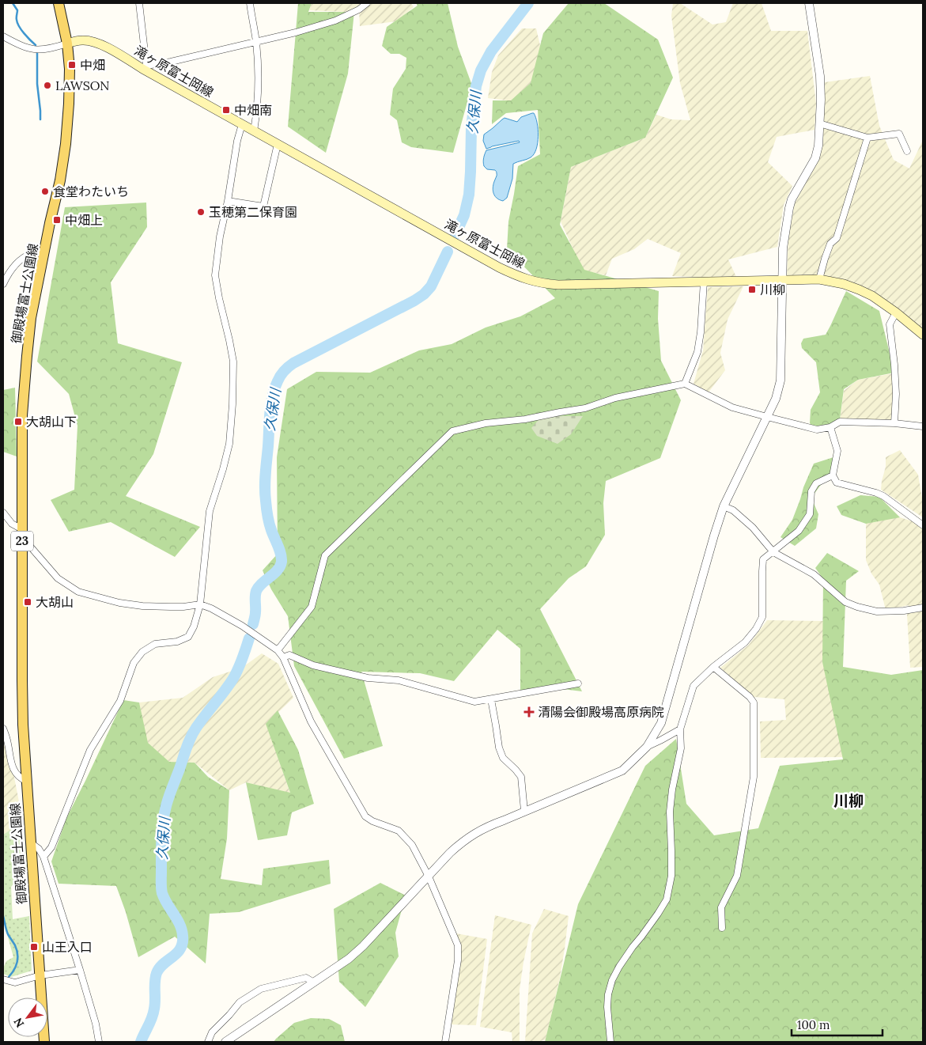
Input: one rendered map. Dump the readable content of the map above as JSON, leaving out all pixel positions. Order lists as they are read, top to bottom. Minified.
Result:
{"streets":{"main road":["滝ヶ原富士岡線","御殿場富士公園線","23"]},"crossings":[["滝ヶ原富士岡線","御殿場富士公園線"]],"districts":["川柳"],"water":["久保川"],"places":{"transit":["中畑","中畑南","中畑上","川柳","大胡山下","大胡山","山王入口"],"other":["LAWSON","食堂わたいち","玉穂第二保育園"],"health":["清陽会御殿場高原病院"]},"scale_bar":"100 m","north":"bottom left"}
